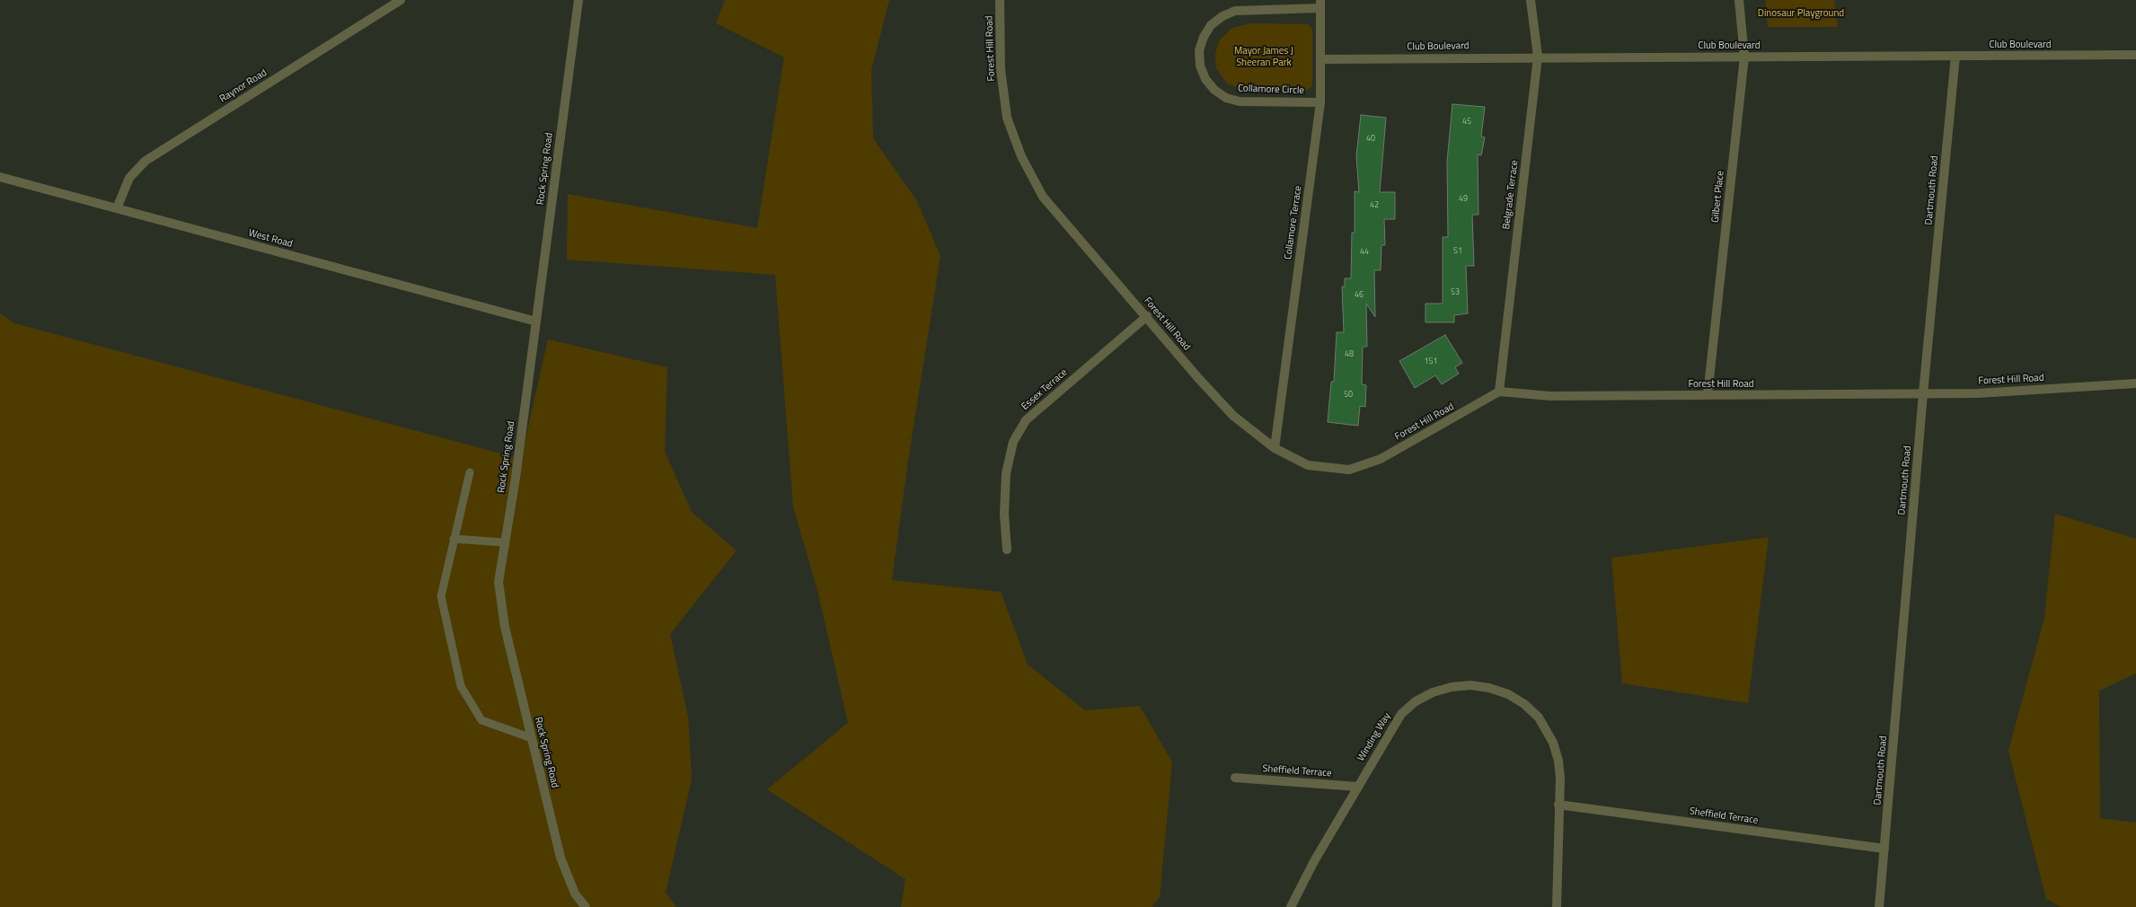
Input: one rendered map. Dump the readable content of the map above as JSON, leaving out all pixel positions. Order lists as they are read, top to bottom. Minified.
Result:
{"streets":{"street":["Club Boulevard","Forest Hill Road","Raynor Road","Collamore Circle","Rock Spring Road","Dartmouth Road","Belgrade Terrace","Gilbert Place","Collamore Terrace","West Road","Essex Terrace","Winding Way","Sheffield Terrace"]},"crossings":[["Club Boulevard","Dartmouth Road"],["Club Boulevard","Belgrade Terrace"],["Club Boulevard","Gilbert Place"],["Club Boulevard","Collamore Terrace"],["Forest Hill Road","Dartmouth Road"],["Forest Hill Road","Belgrade Terrace"],["Forest Hill Road","Gilbert Place"],["Forest Hill Road","Collamore Terrace"],["Forest Hill Road","Essex Terrace"],["Raynor Road","West Road"],["Collamore Circle","Collamore Terrace"],["Rock Spring Road","West Road"],["Dartmouth Road","Sheffield Terrace"],["Winding Way","Sheffield Terrace"]],"parks":["Dinosaur Playground","Mayor James J Sheeran Park"],"house_numbers":["45","40","49","42","51","44","53","46","48","151","50"]}
